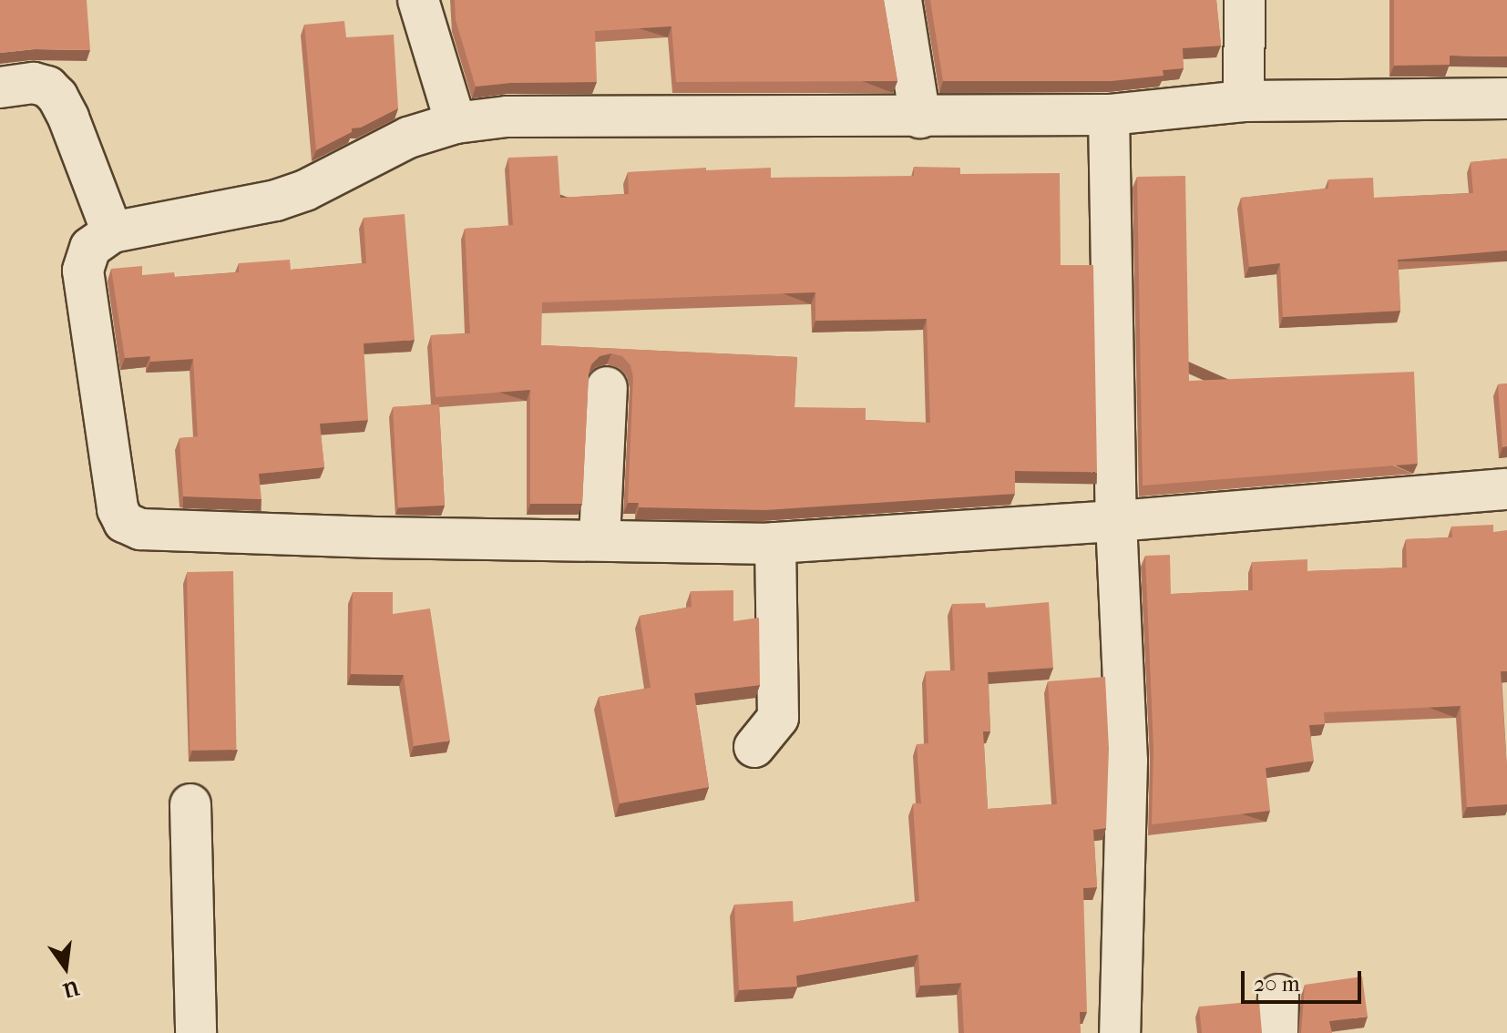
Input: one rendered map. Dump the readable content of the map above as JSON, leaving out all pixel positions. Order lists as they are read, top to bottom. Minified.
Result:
{"scale_bar":"20 m","north":"bottom"}
